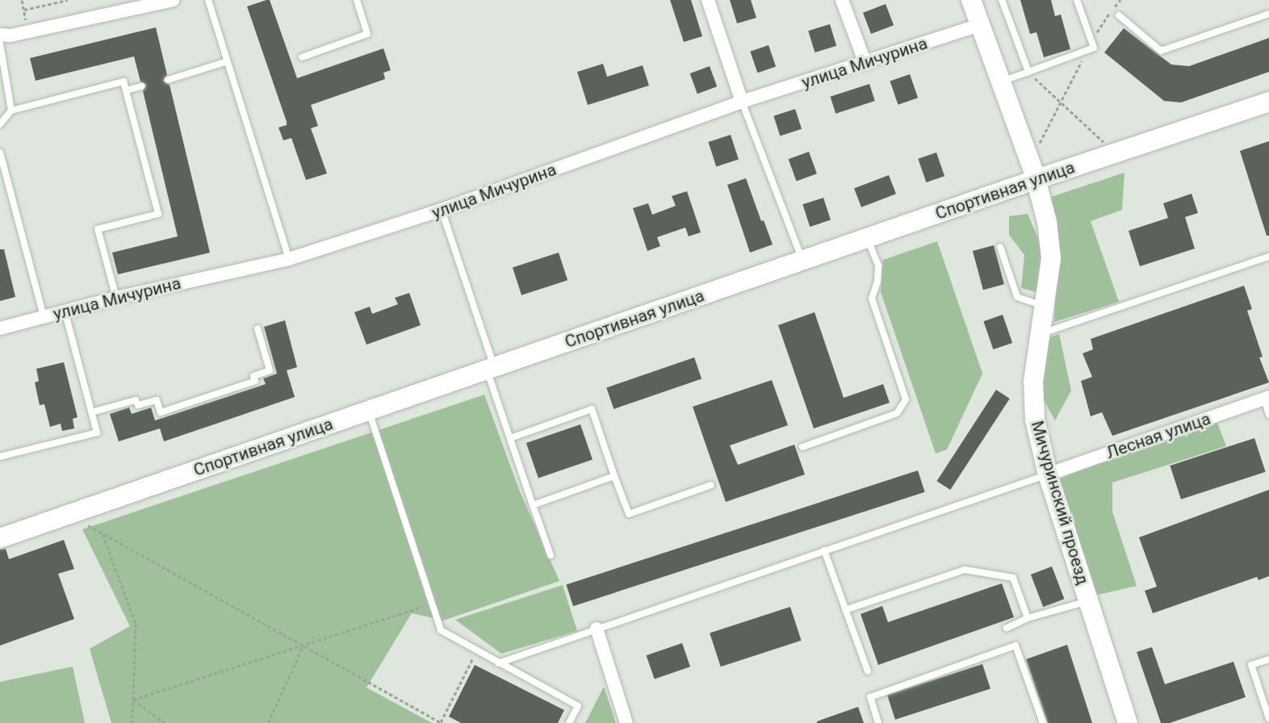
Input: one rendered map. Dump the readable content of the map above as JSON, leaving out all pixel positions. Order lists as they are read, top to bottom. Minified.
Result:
{"streets":{"street":["улица Мичурина","Спортивная улица","Лесная улица","Мичуринский проезд"]},"crossings":[["улица Мичурина","Мичуринский проезд"],["Спортивная улица","Мичуринский проезд"],["Лесная улица","Мичуринский проезд"]]}
